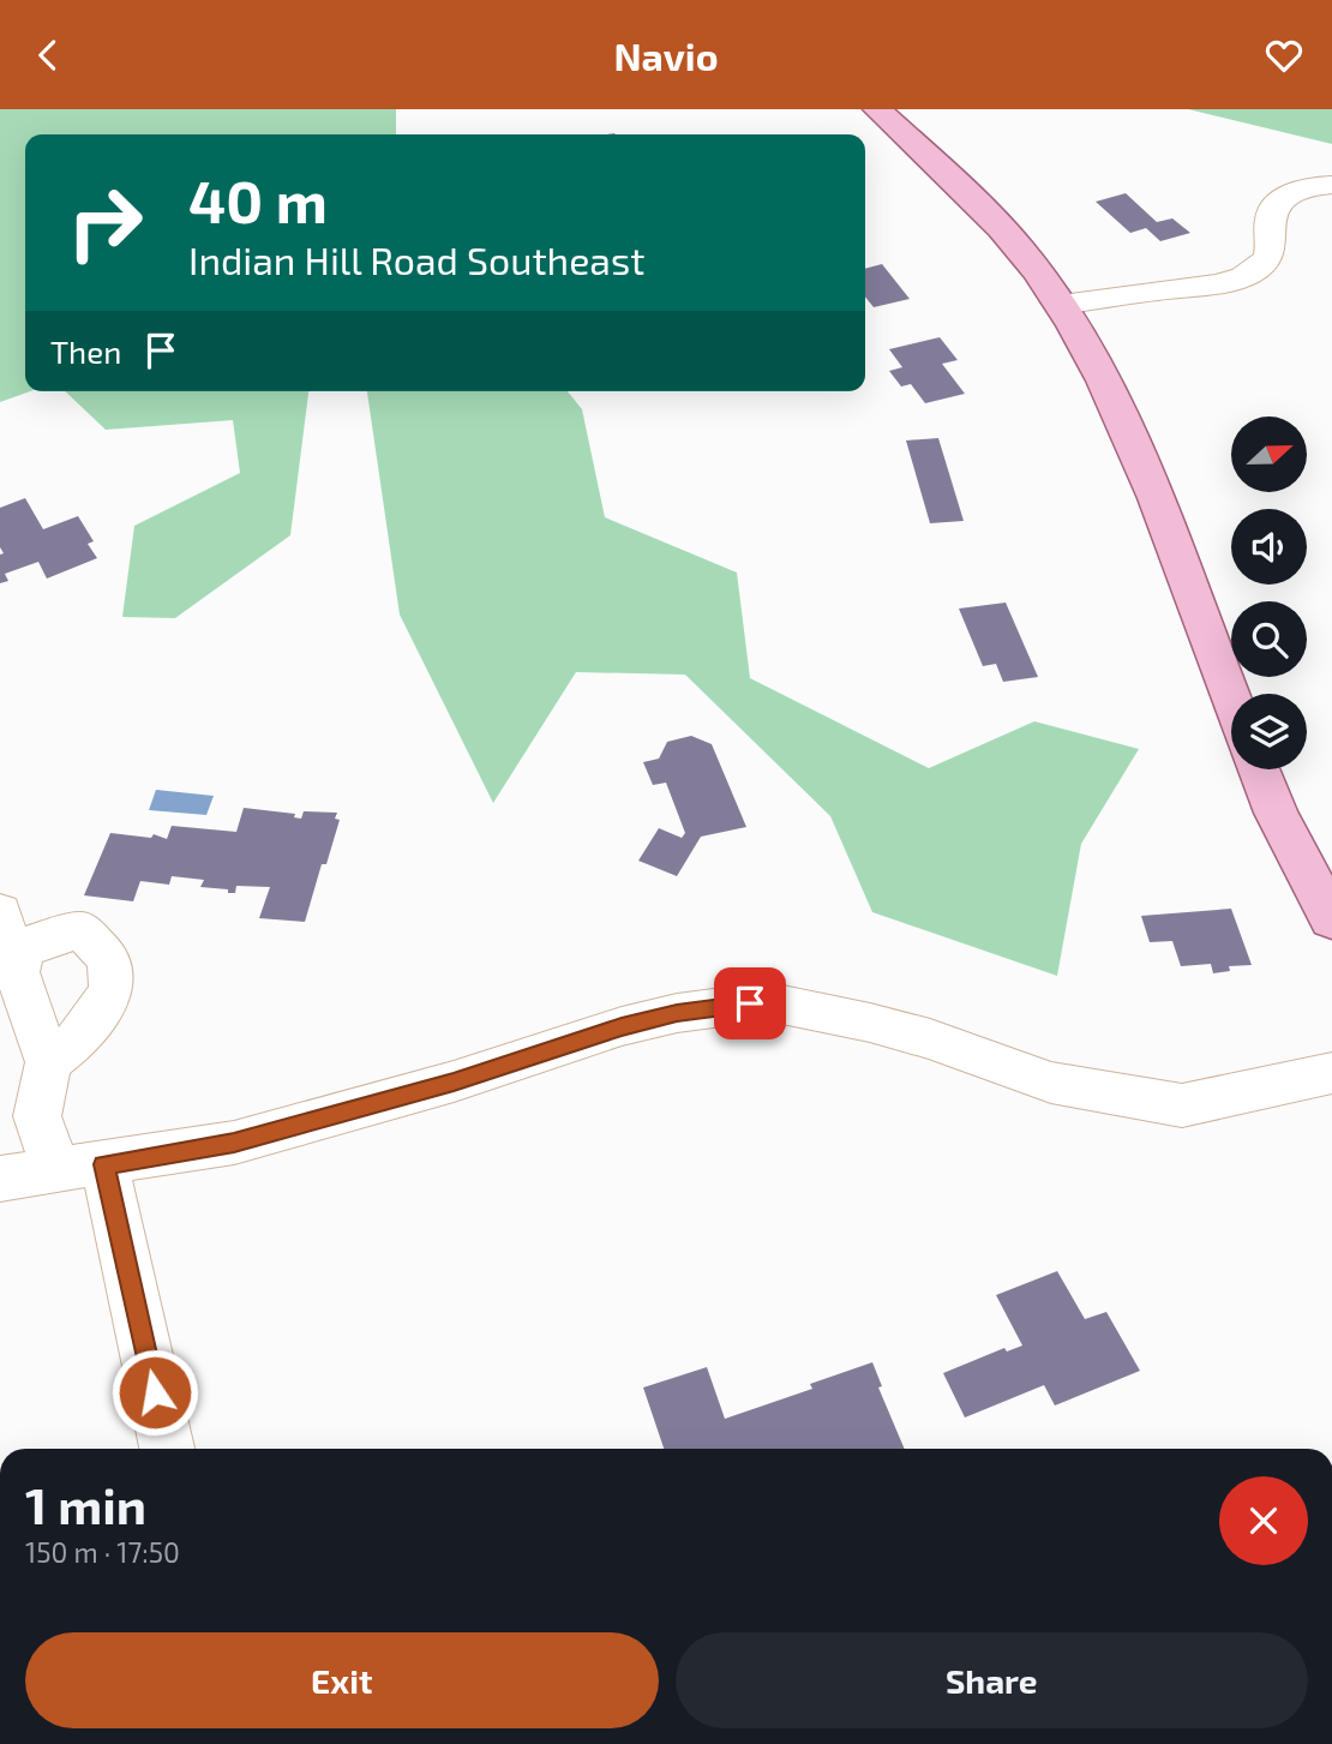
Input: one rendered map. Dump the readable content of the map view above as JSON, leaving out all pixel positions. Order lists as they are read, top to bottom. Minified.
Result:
{"north":"right","page":{"header":"Navio","turn":["40 m","Indian Hill Road Southeast"],"then":"Then","heading":["1 min","150 m · 17:50"],"buttons":["Exit","Share"]}}
